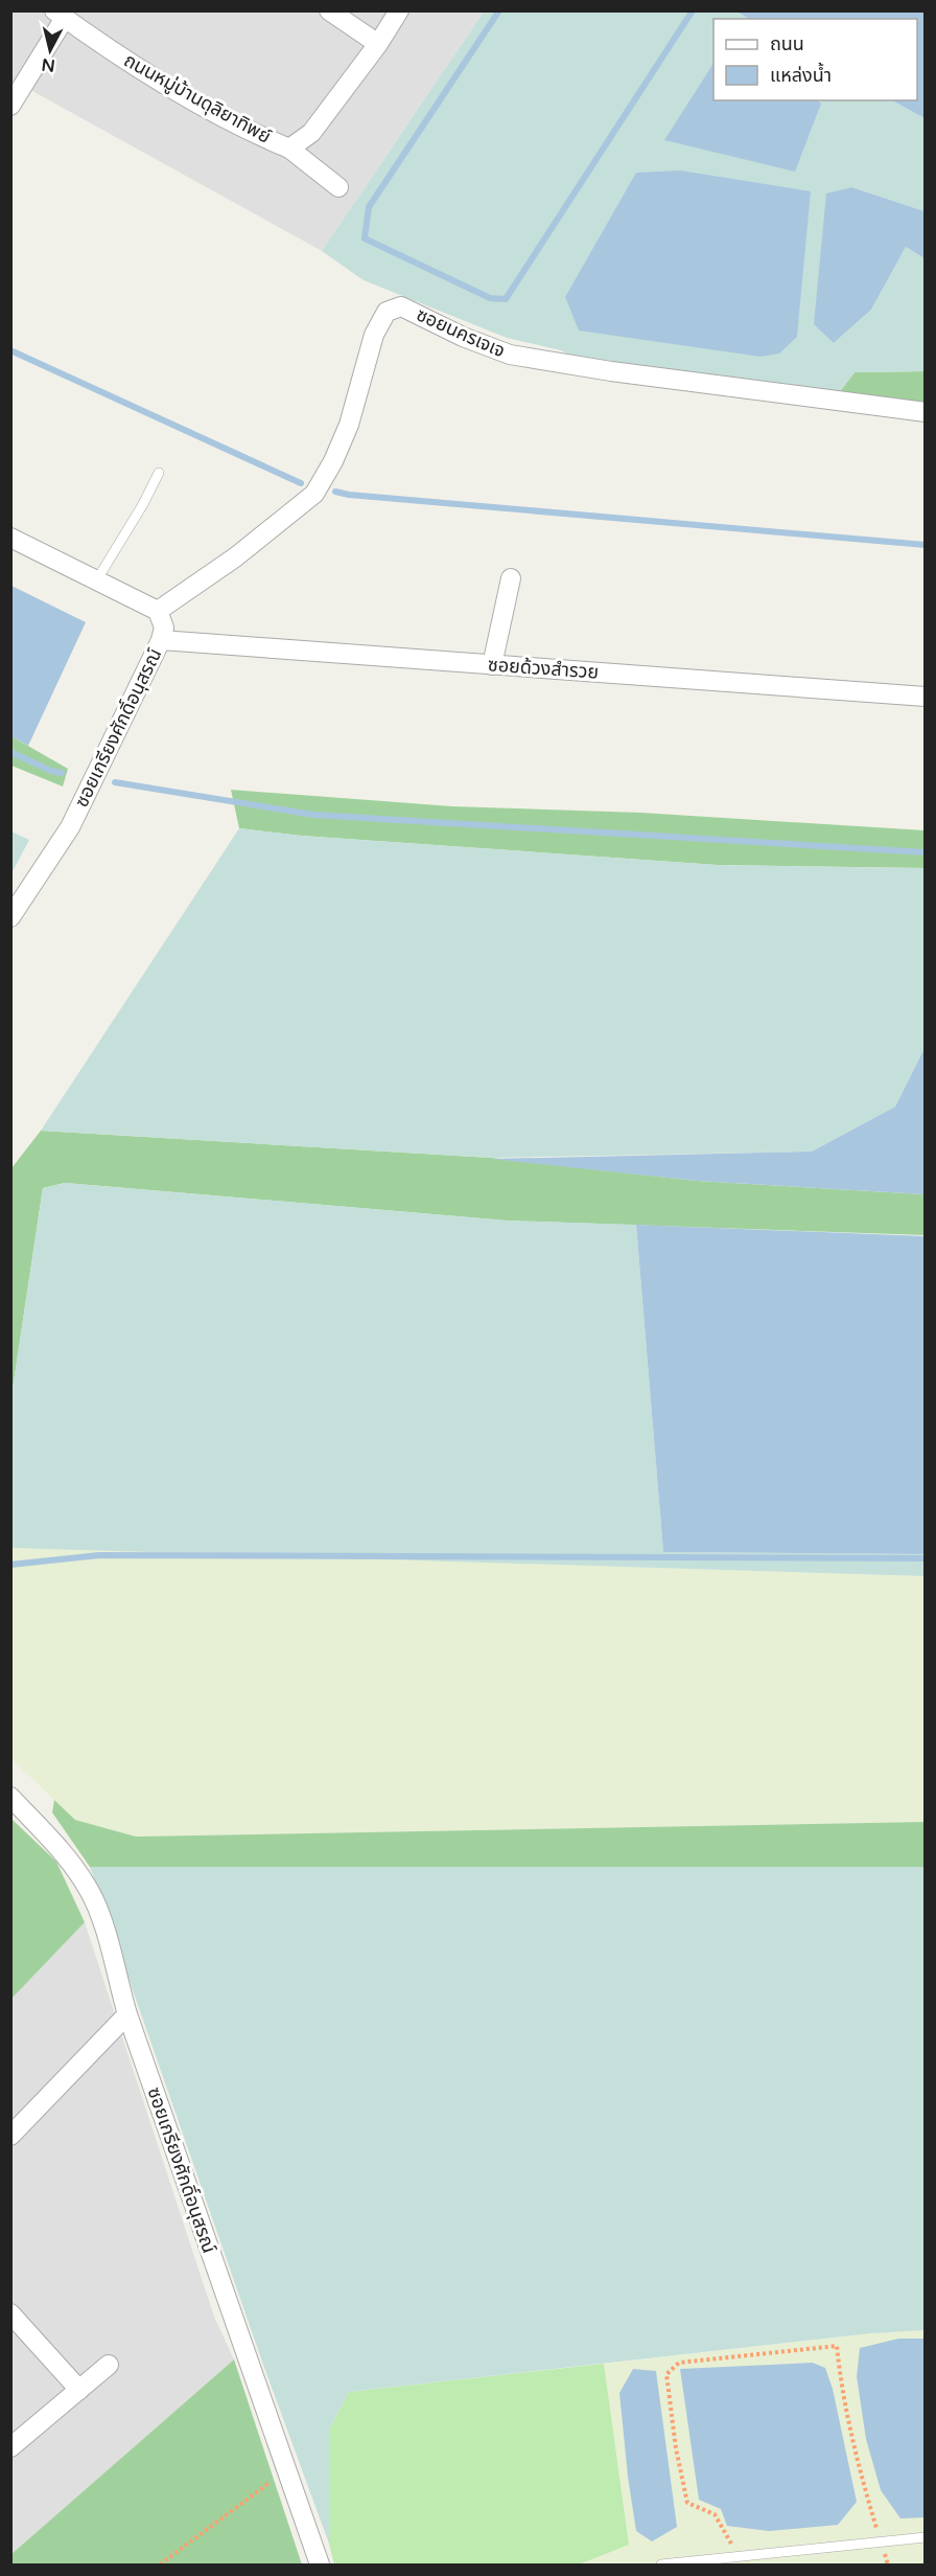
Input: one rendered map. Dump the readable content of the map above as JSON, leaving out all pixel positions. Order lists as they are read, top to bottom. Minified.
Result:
{"streets":{"street":["ถนนหมู่บ้านดุลิยาทิพย์","ซอยนครเจเจ","ซอยด้วงสำรวย","ซอยเกรียงศักดิ์อนุสรณ์"]},"crossings":[["ซอยนครเจเจ","ซอยเกรียงศักดิ์อนุสรณ์"],["ซอยด้วงสำรวย","ซอยเกรียงศักดิ์อนุสรณ์"]],"legend":["ถนน","แหล่งน้ำ"],"north":"bottom"}
